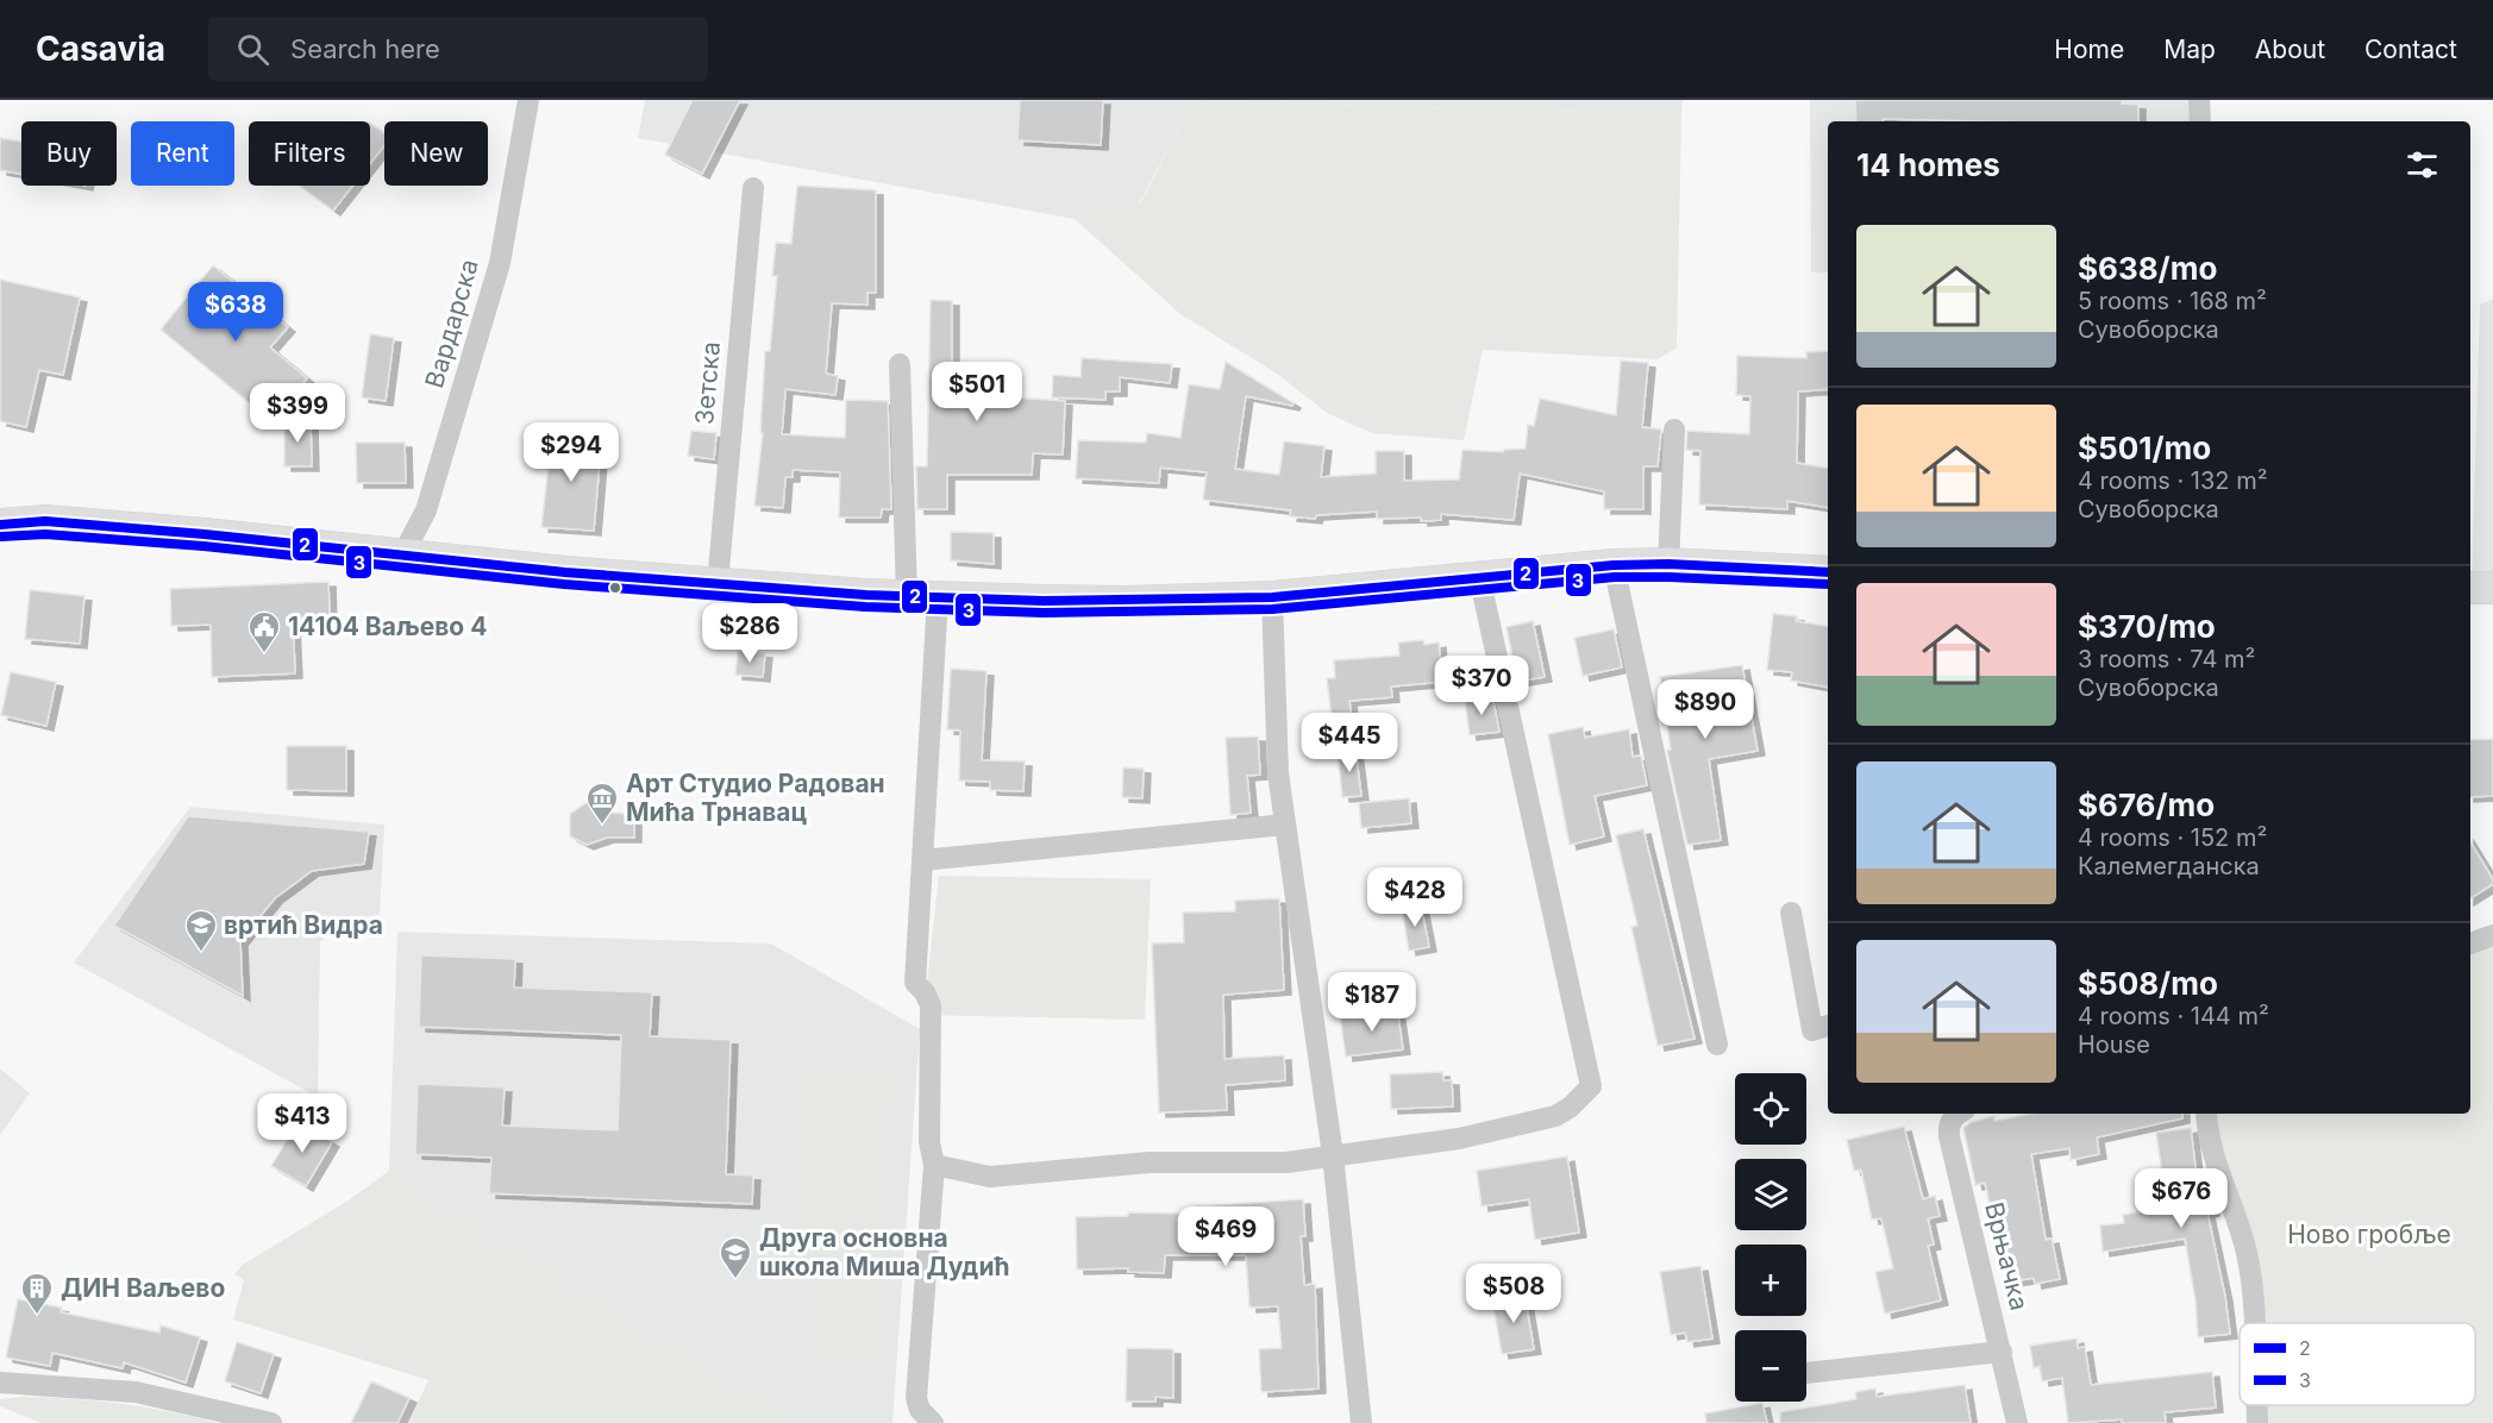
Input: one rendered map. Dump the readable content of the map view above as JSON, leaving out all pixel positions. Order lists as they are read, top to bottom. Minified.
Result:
{"streets":{"street":["Вардарска","Зетска","Врњачка"]},"parks":["Ново гробље"],"places":{"public building":["14104 Ваљево 4"],"museum":["Арт Студио Радован Мића Трнавац"],"school or university":["вртић Видра","Друга основна школа Миша Дудић"],"building":["ДИН Ваљево"]},"lines":["transit line 2","transit line 3"],"legend":["2","3"],"page":{"header":"Casavia","search":"Search here","nav":["Home","Map","About","Contact"],"chip":["Buy","Rent","Filters","New"],"heading":"14 homes","list":[{"name":"$638/mo","note":"5 rooms · 168 m² · Сувоборска"},{"name":"$501/mo","note":"4 rooms · 132 m² · Сувоборска"},{"name":"$370/mo","note":"3 rooms · 74 m² · Сувоборска"},{"name":"$676/mo","note":"4 rooms · 152 m² · Калемегданска"},{"name":"$508/mo","note":"4 rooms · 144 m² · House"}],"price":["$638","$501","$399","$294","$286","$370","$890","$445","$428","$187","$413","$676","$469","$508"],"map_buttons":["+","−"]}}
